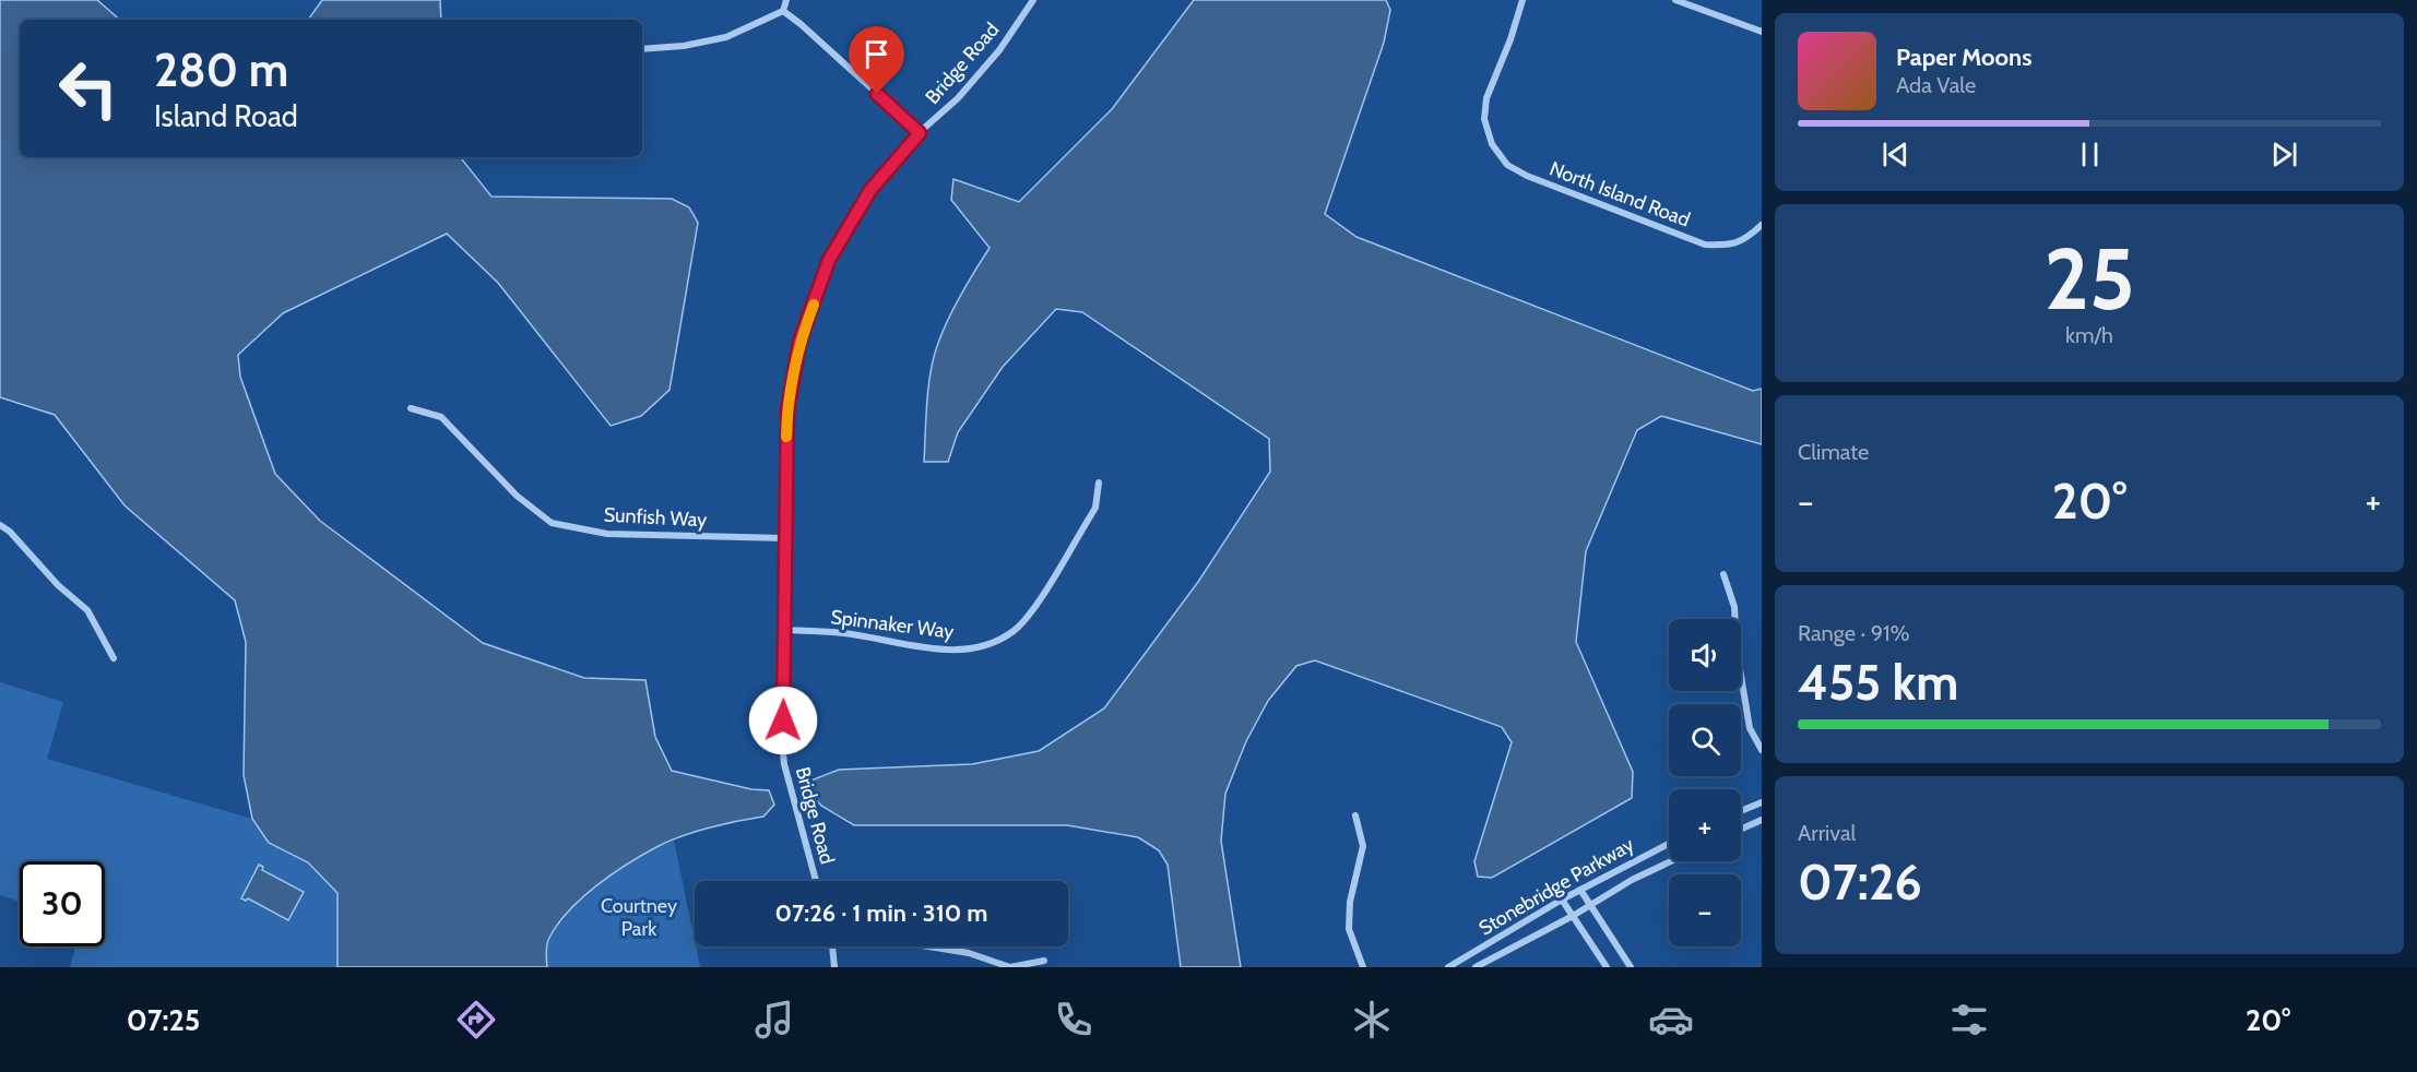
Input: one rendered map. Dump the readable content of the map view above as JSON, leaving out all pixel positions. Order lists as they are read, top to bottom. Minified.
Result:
{"streets":{"street":["Bridge Road","North Island Road","Sunfish Way","Spinnaker Way","Stonebridge Parkway"]},"crossings":[["Bridge Road","Sunfish Way"],["Bridge Road","Spinnaker Way"]],"parks":["Courtney Park"],"page":{"turn":["280 m","Island Road"],"song":["Paper Moons","Ada Vale"],"tile":[["25","km/h"],"Climate",["Range · 91%","455 km"],["Arrival","07:26"]],"heat":["−","20°","+"],"map_buttons":["+","−"],"limit":"30","trip":"07:26 · 1 min · 310 m","tabs":["07:25","20°"]}}
